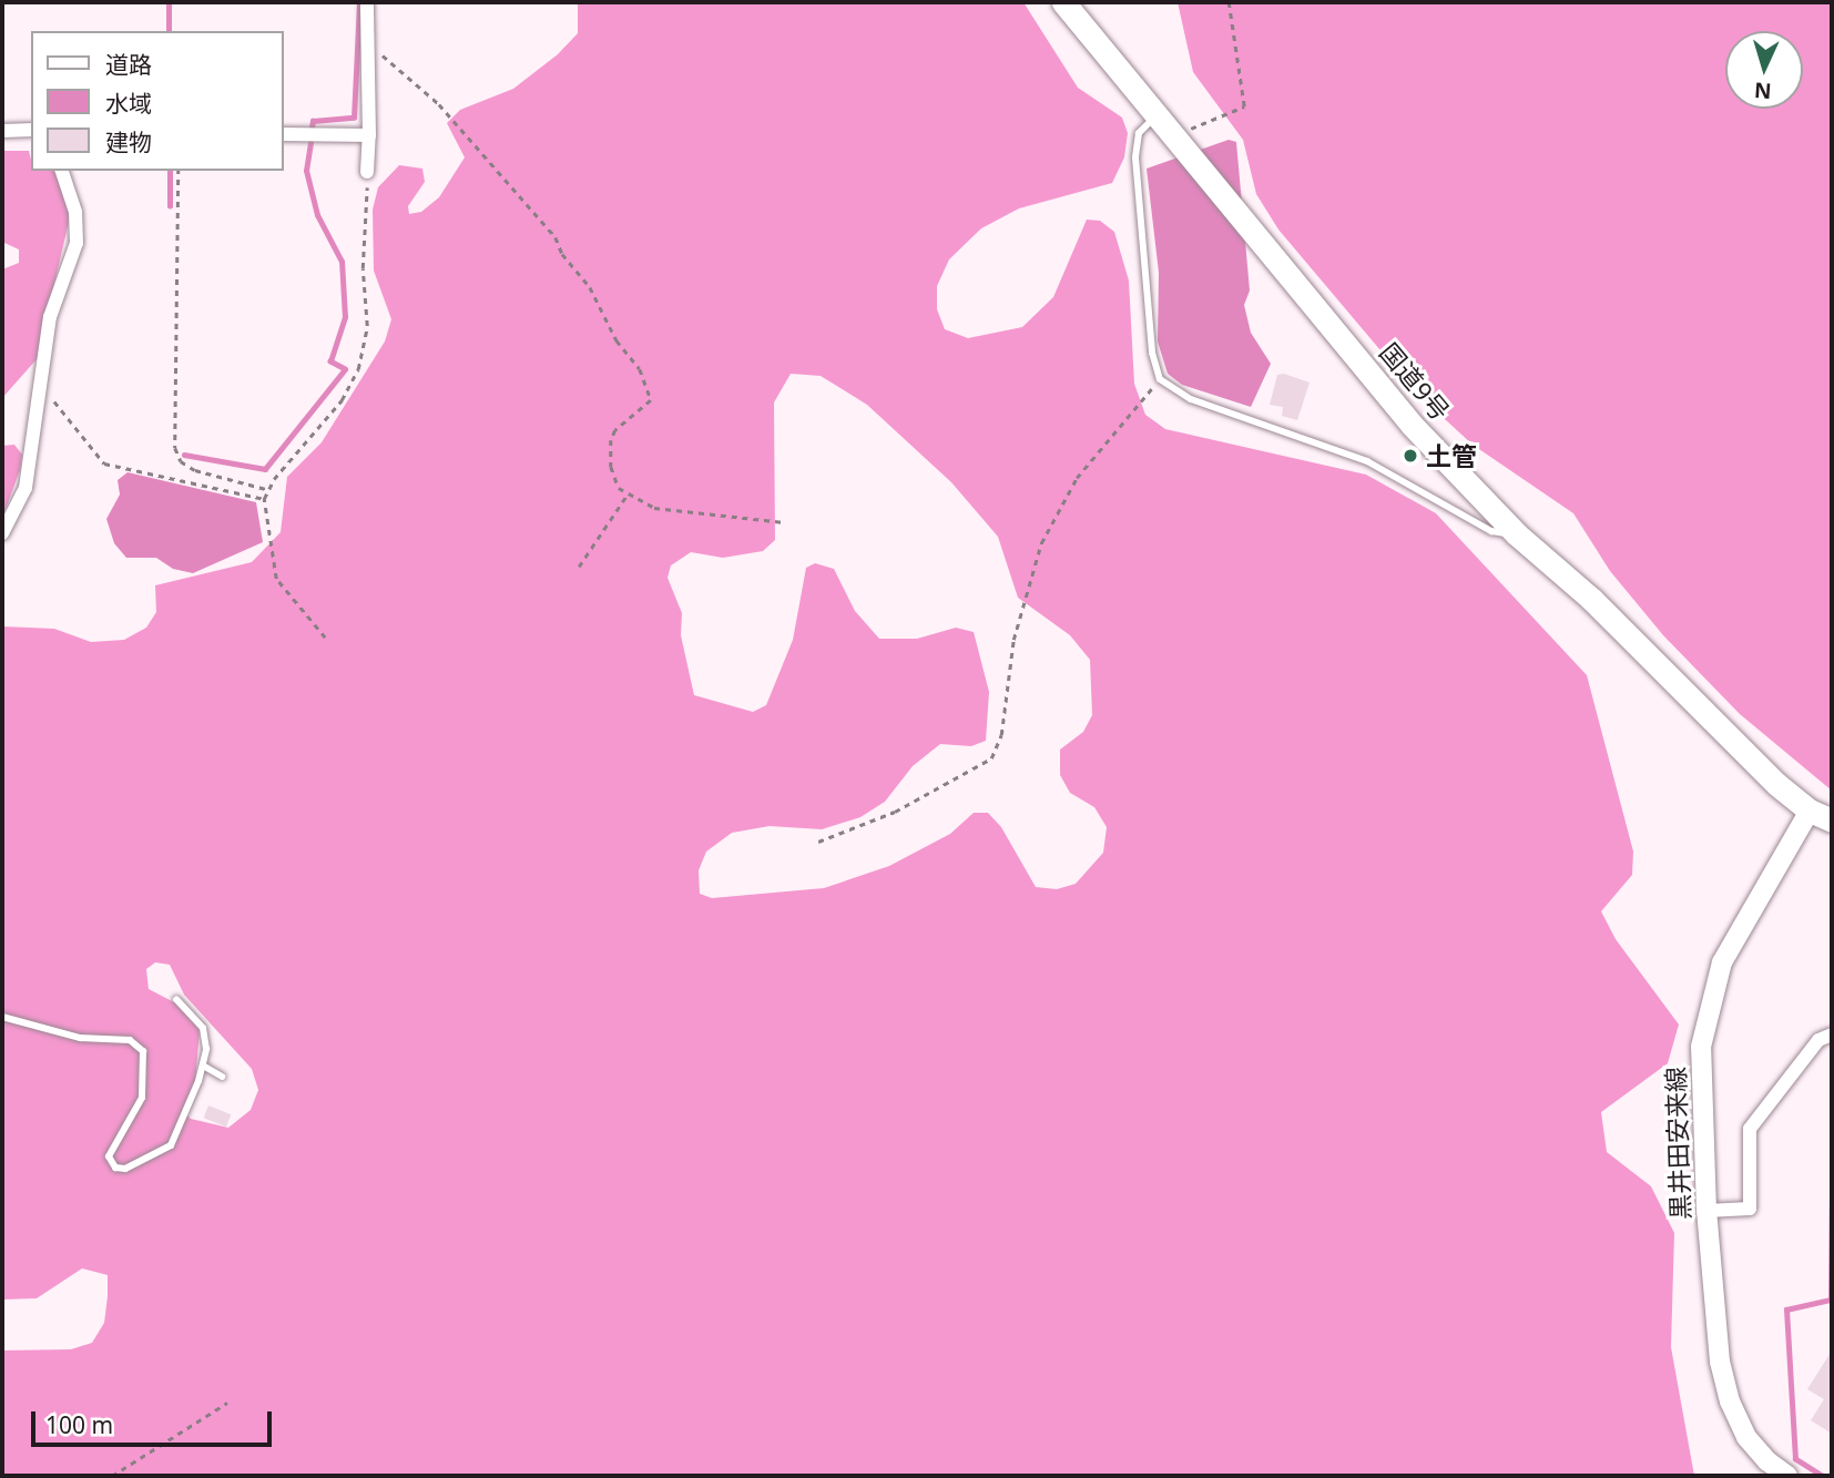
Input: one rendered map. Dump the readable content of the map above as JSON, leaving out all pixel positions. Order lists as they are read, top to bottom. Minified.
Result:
{"streets":{"highway":["国道9号"],"main road":["黒井田安来線"]},"crossings":[["国道9号","黒井田安来線"]],"places":["土管"],"legend":["道路","水域","建物"],"scale_bar":"100 m","north":"bottom"}
